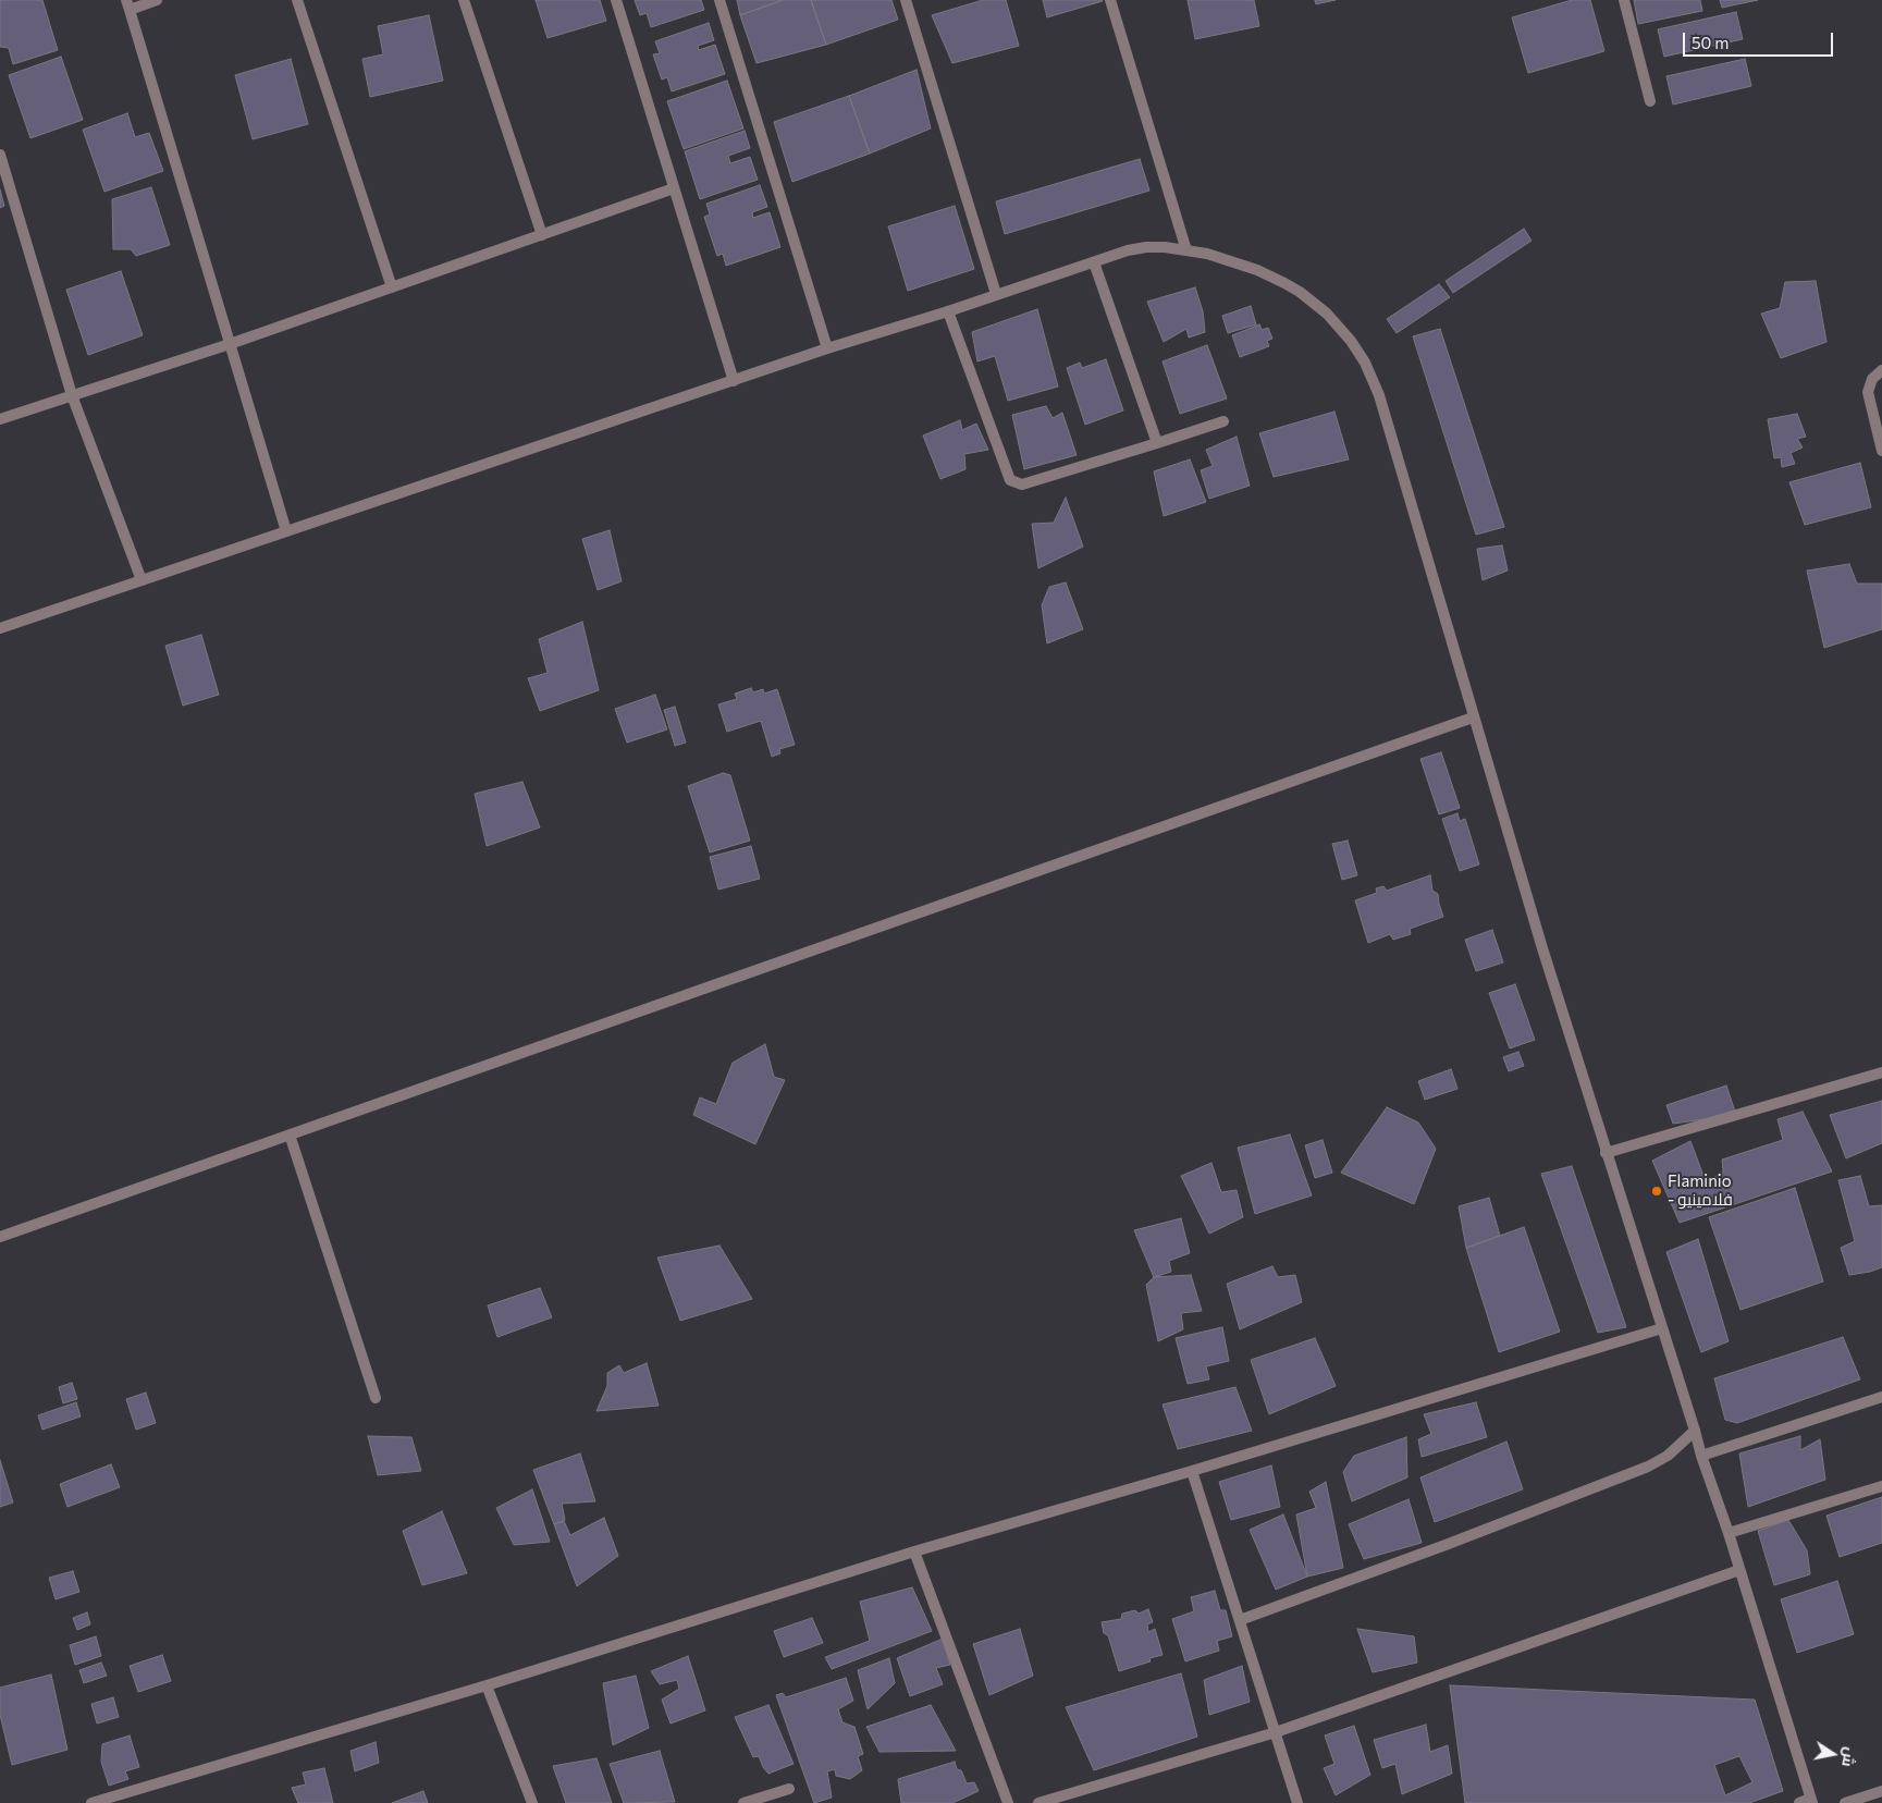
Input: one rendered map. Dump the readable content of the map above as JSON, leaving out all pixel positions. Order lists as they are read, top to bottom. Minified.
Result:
{"places":["Flaminio - فلامينيو"],"scale_bar":"50 m","north":"right"}
